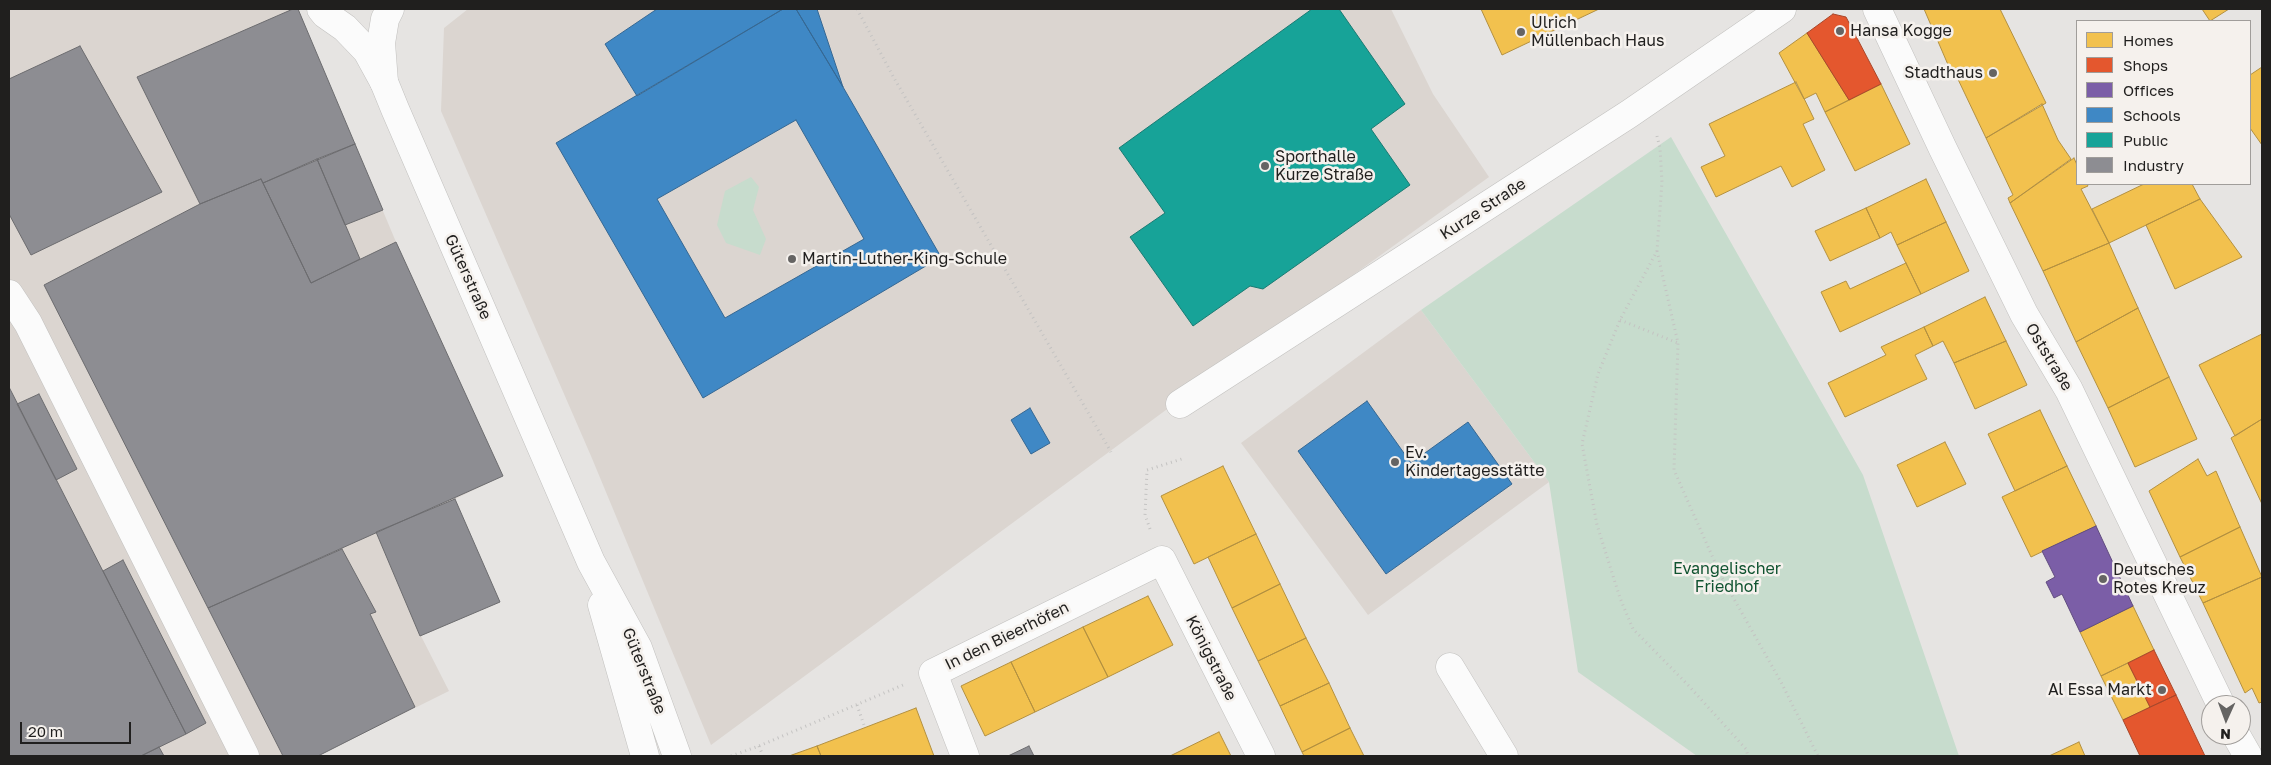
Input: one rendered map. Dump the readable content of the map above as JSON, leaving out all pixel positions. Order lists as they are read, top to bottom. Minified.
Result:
{"streets":{"street":["Kurze Straße","Güterstraße","Oststraße","In den Bieerhöfen","Königstraße"]},"crossings":[["In den Bieerhöfen","Königstraße"]],"parks":["Evangelischer Friedhof"],"places":["Hansa Kogge","Ulrich Müllenbach Haus","Stadthaus","Sporthalle Kurze Straße","Martin-Luther-King-Schule","Ev. Kindertagesstätte","Deutsches Rotes Kreuz","Al Essa Markt"],"legend":["Homes","Shops","Offices","Schools","Public","Industry"],"scale_bar":"20 m","north":"bottom"}
